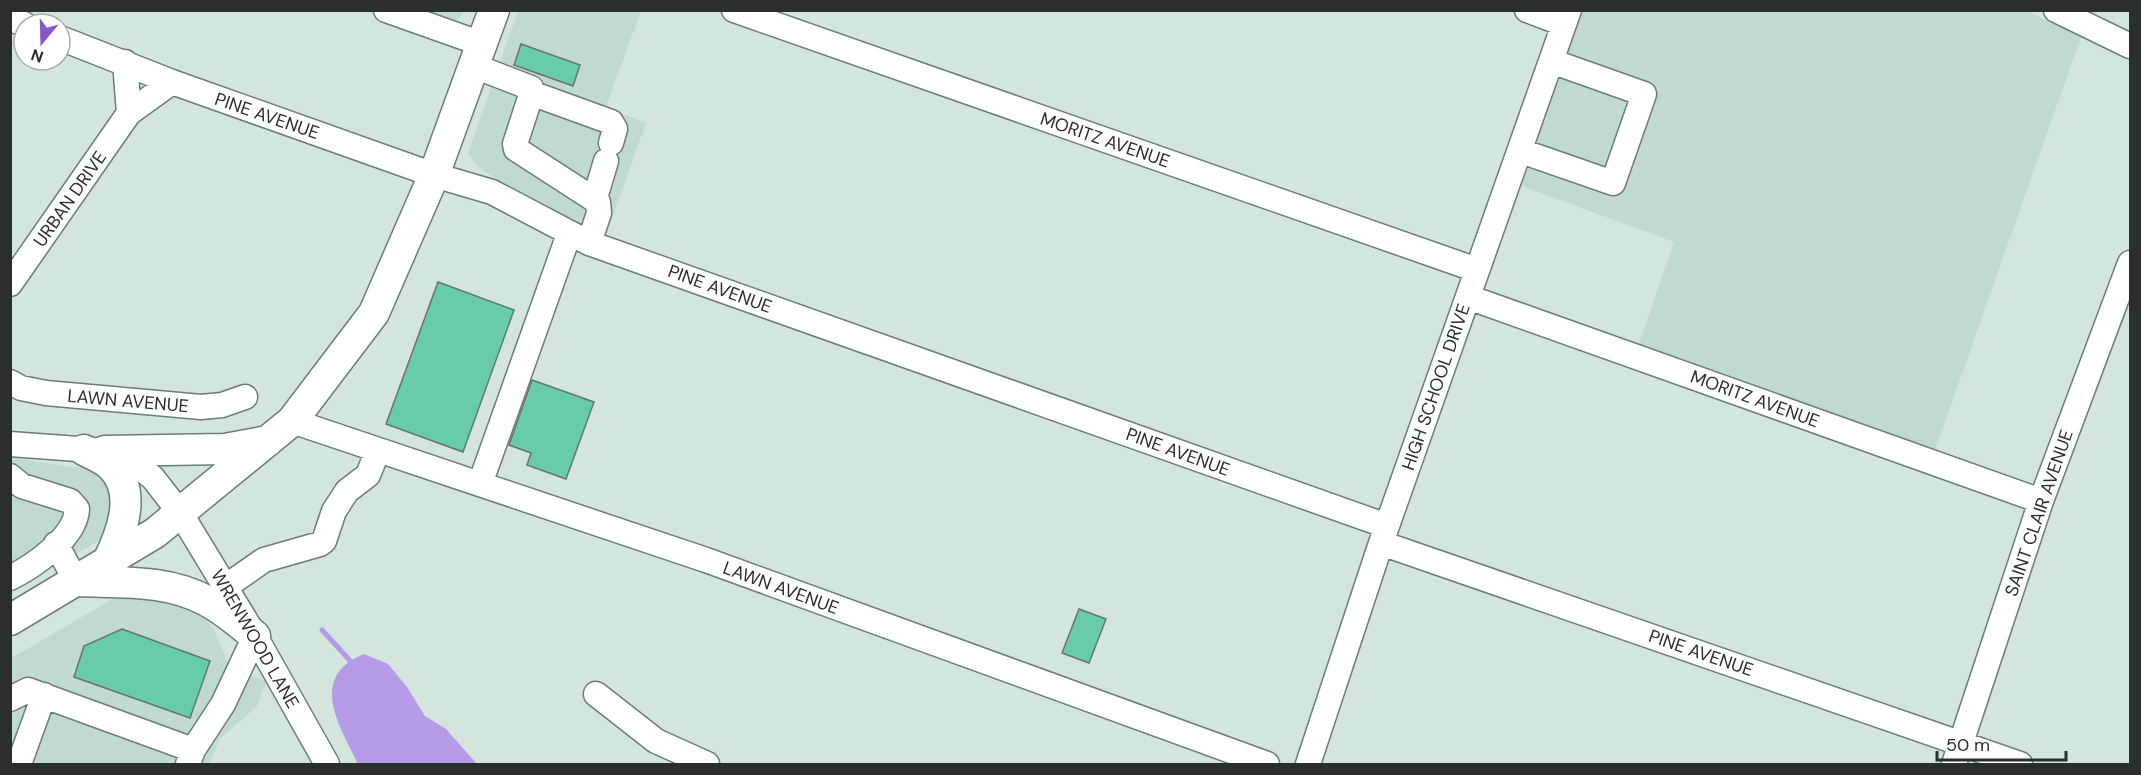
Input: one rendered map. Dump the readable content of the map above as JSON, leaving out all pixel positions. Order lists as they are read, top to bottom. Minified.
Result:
{"streets":{"street":["PINE AVENUE","MORITZ AVENUE","URBAN DRIVE","HIGH SCHOOL DRIVE","LAWN AVENUE","SAINT CLAIR AVENUE","WRENWOOD LANE"]},"crossings":[["PINE AVENUE","URBAN DRIVE"],["PINE AVENUE","HIGH SCHOOL DRIVE"],["PINE AVENUE","SAINT CLAIR AVENUE"],["MORITZ AVENUE","HIGH SCHOOL DRIVE"],["MORITZ AVENUE","SAINT CLAIR AVENUE"]],"scale_bar":"50 m","north":"bottom"}
